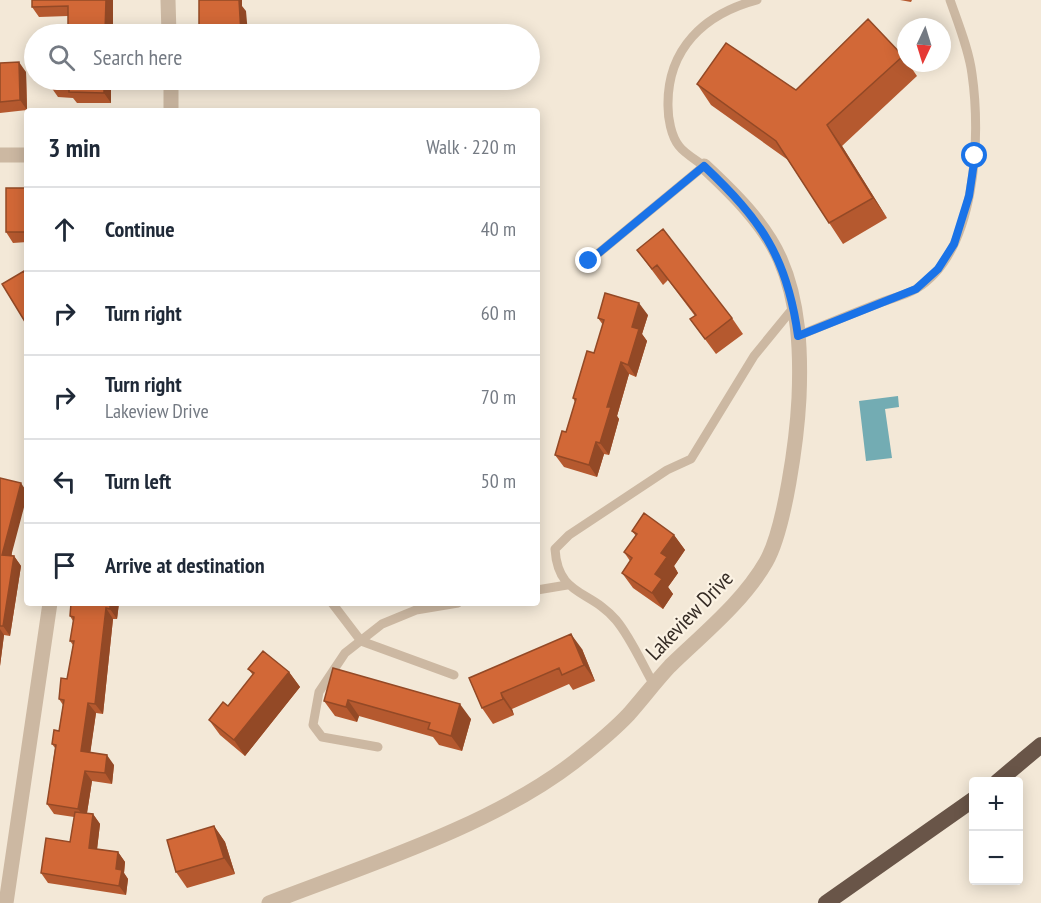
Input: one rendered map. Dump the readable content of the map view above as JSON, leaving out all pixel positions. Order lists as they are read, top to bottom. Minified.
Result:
{"streets":{"street":["Lakeview Drive"]},"north":"bottom","page":{"search":"Search here","heading":["3 min","Walk · 220 m"],"list":[["Continue","40 m"],["Turn right","60 m"],["Turn right","Lakeview Drive","70 m"],["Turn left","50 m"],"Arrive at destination"],"map_buttons":["+","−"]}}
